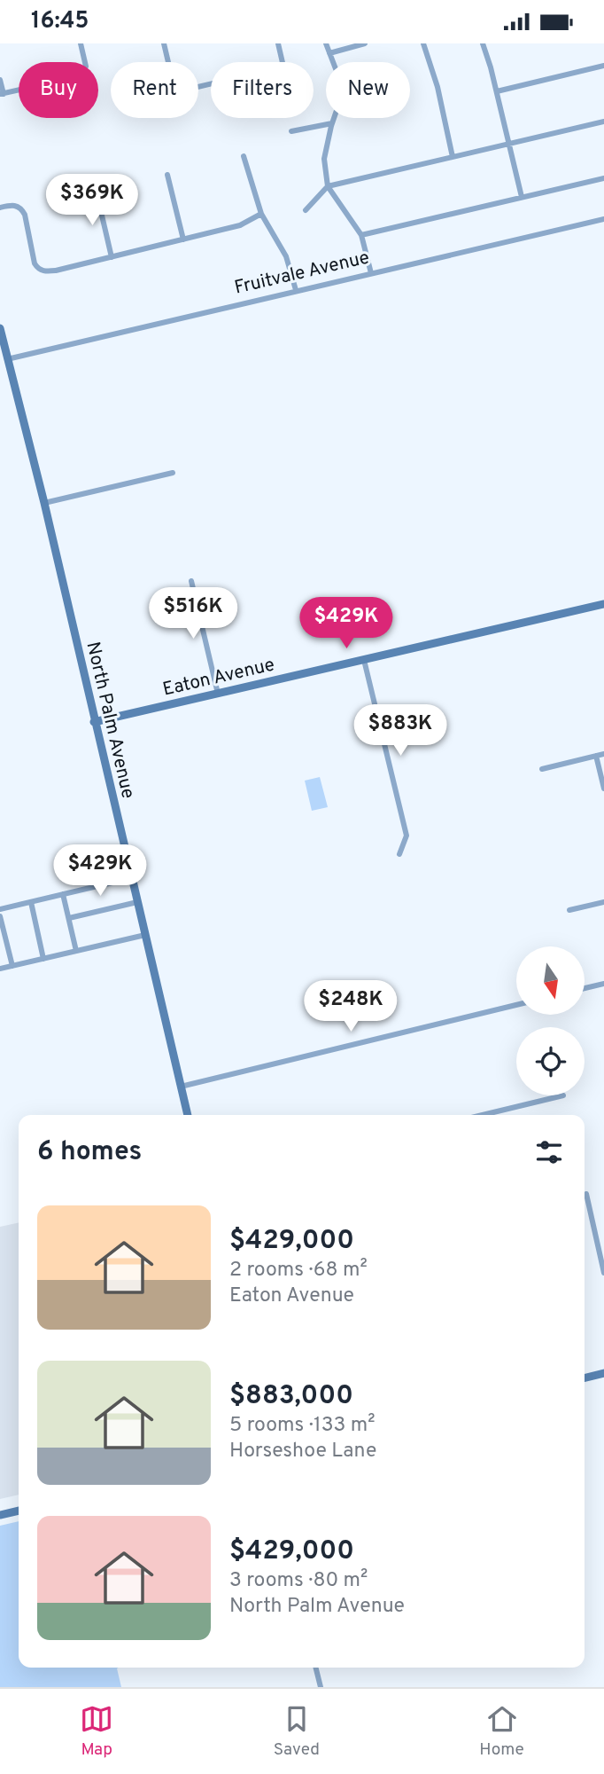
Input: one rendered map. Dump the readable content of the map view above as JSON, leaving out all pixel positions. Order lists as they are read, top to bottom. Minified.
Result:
{"streets":{"street":["Fruitvale Avenue","Eaton Avenue","North Palm Avenue"]},"crossings":[["Fruitvale Avenue","North Palm Avenue"],["Eaton Avenue","North Palm Avenue"]],"north":"bottom","page":{"status":"16:45","chip":["Buy","Rent","Filters","New"],"price":["$369K","$516K","$429K","$883K","$429K","$248K"],"heading":"6 homes","list":[{"name":"$429,000","note":"2 rooms · 68 m² · Eaton Avenue"},{"name":"$883,000","note":"5 rooms · 133 m² · Horseshoe Lane"},{"name":"$429,000","note":"3 rooms · 80 m² · North Palm Avenue"}],"tabs":["Map","Saved","Home"]}}
